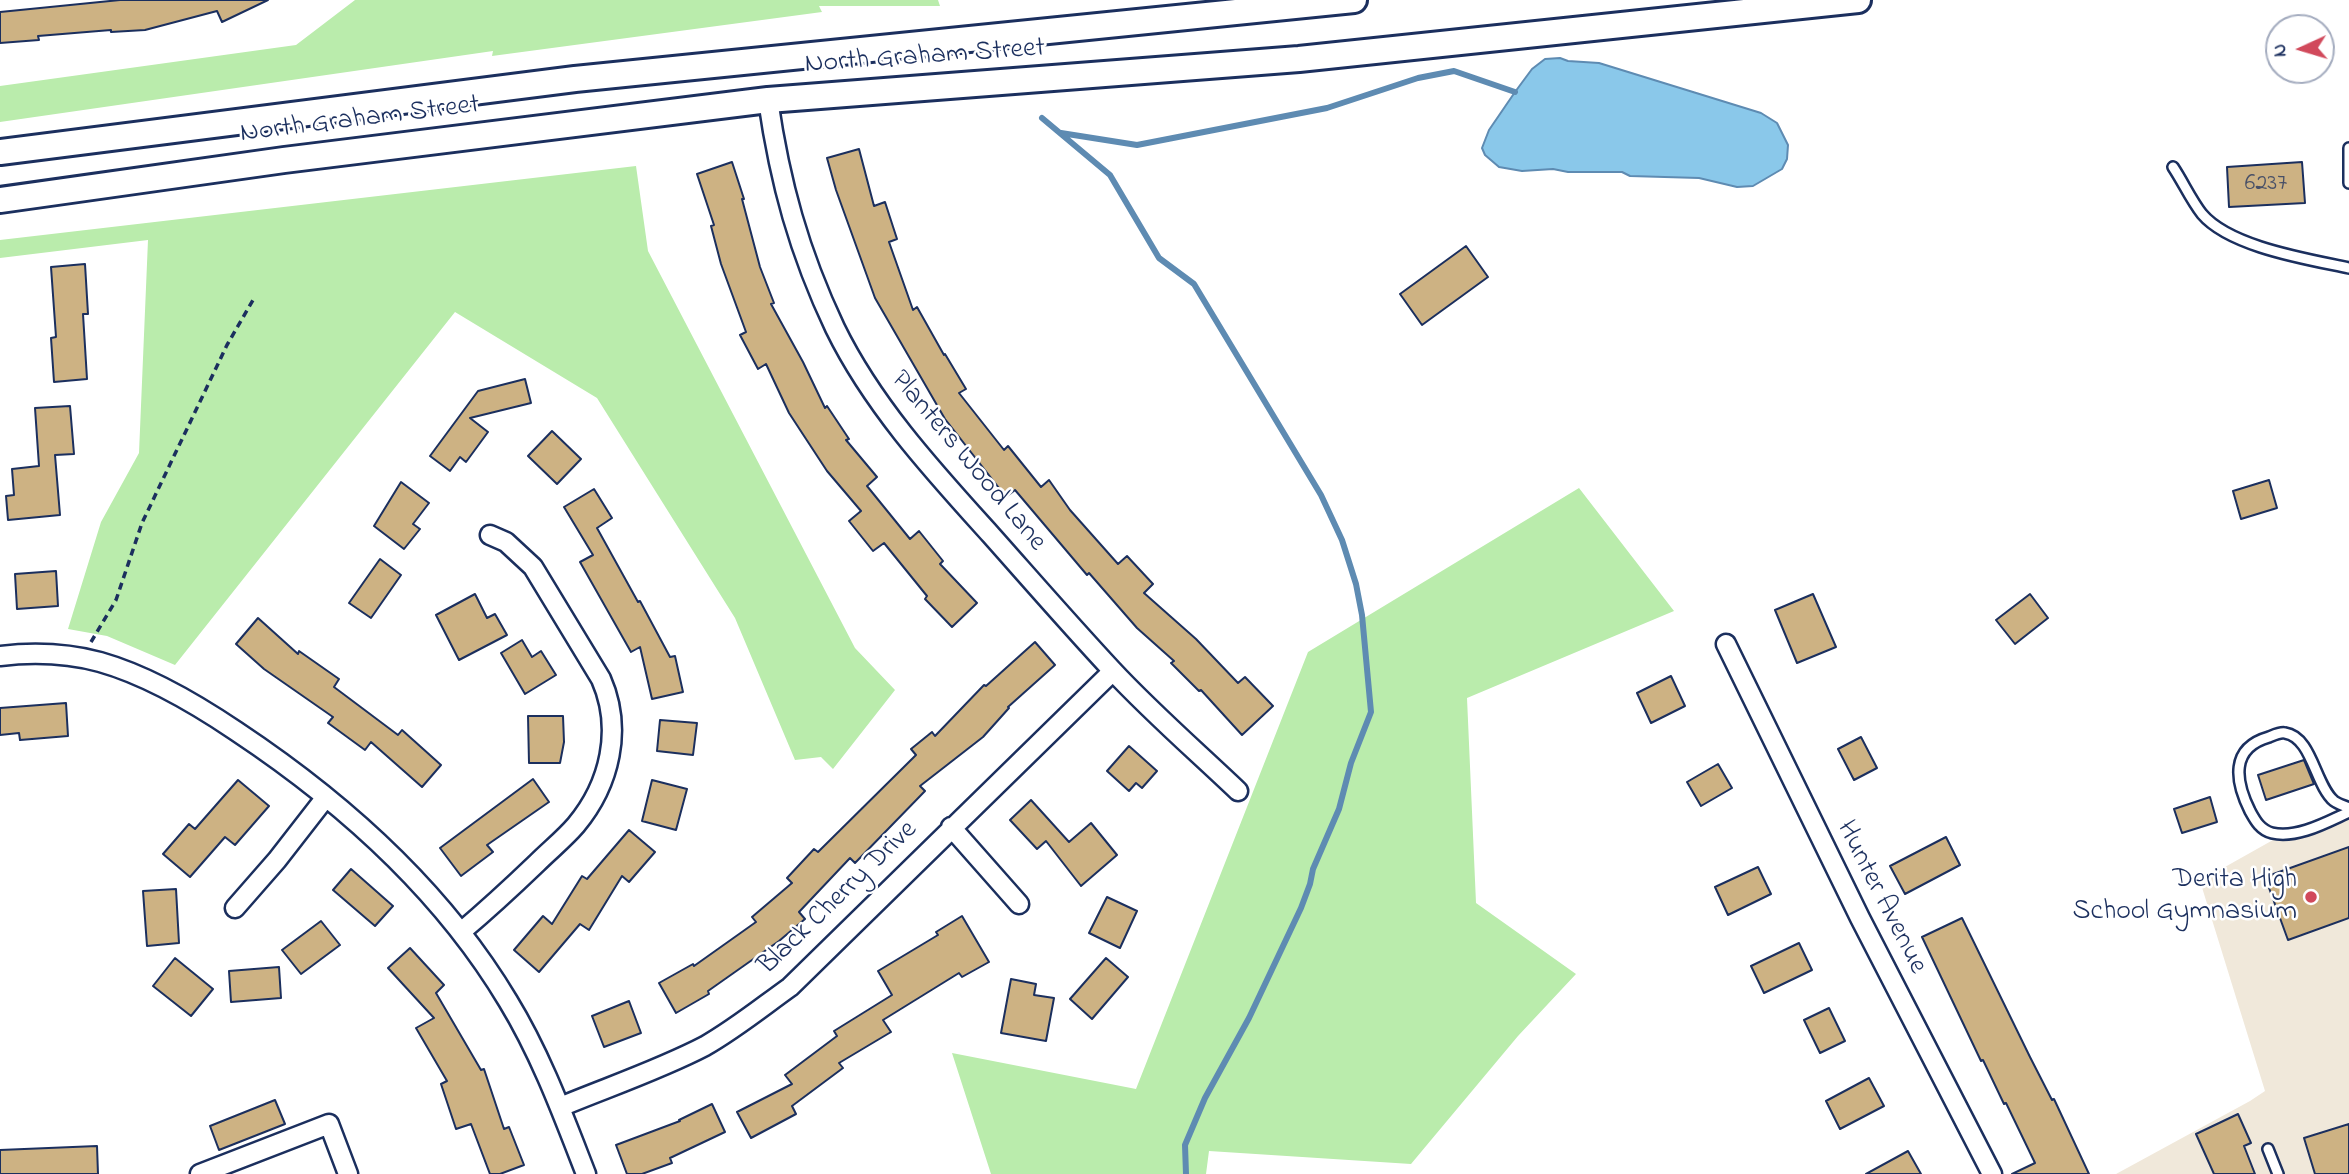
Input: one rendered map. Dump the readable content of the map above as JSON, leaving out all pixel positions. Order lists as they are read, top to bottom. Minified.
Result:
{"streets":{"main road":["North Graham Street"],"street":["Planters Wood Lane","Hunter Avenue","Black Cherry Drive"]},"crossings":[["North Graham Street","Planters Wood Lane"],["Planters Wood Lane","Black Cherry Drive"]],"places":["Derita High School Gymnasium"],"house_numbers":["6237"],"north":"left"}
